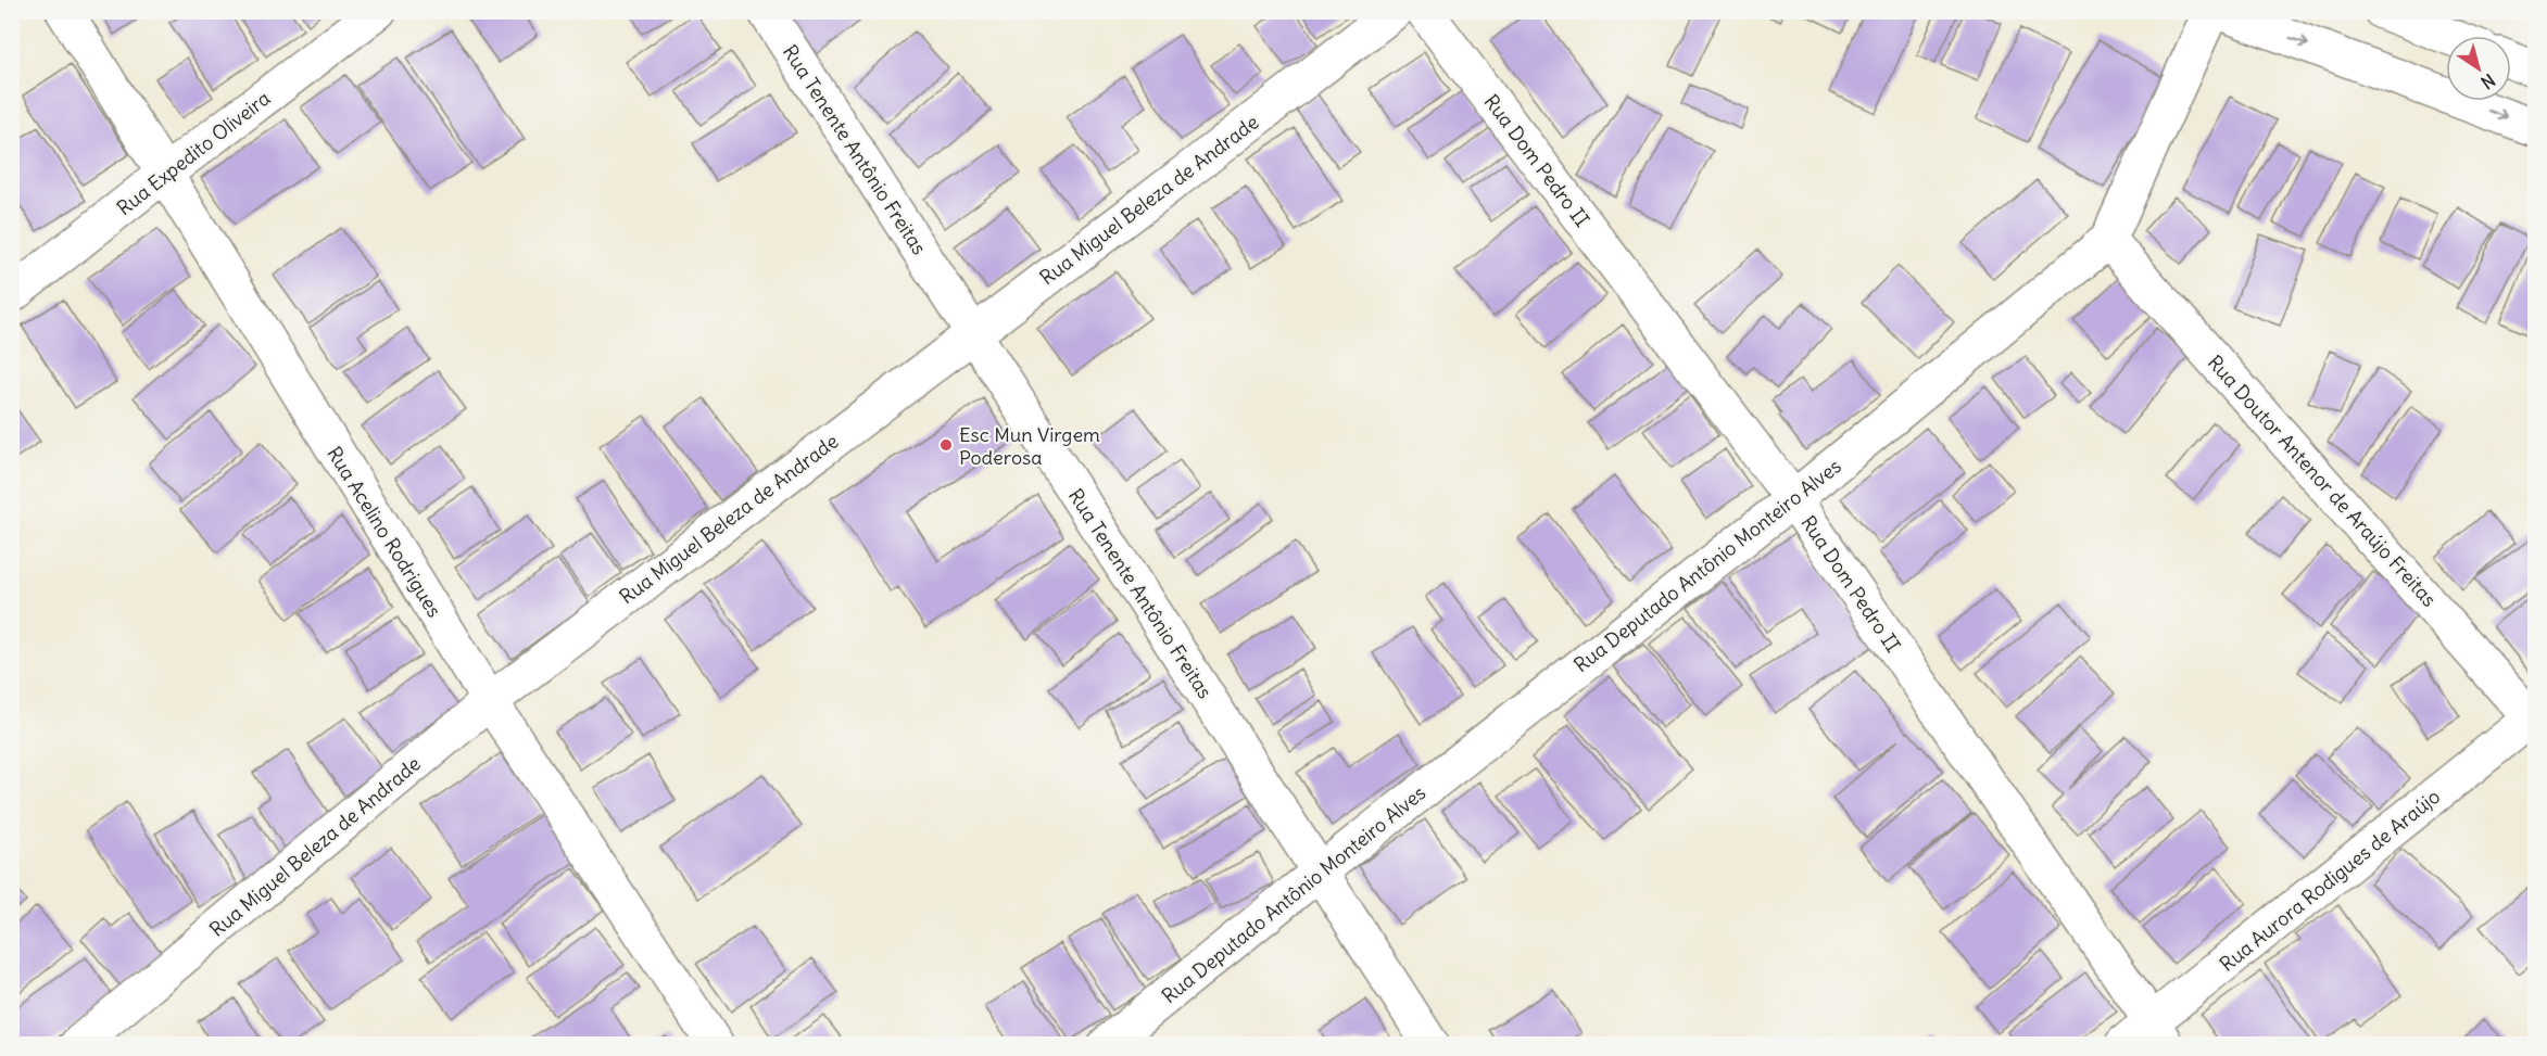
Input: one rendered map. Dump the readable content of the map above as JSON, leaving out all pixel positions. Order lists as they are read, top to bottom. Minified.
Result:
{"streets":{"street":["Rua Tenente Antônio Freitas","Rua Expedito Oliveira","Rua Dom Pedro II","Rua Miguel Beleza de Andrade","Rua Doutor Antenor de Araújo Freitas","Rua Acelino Rodrigues","Rua Deputado Antônio Monteiro Alves","Rua Aurora Rodigues de Araújo"]},"crossings":[["Rua Tenente Antônio Freitas","Rua Miguel Beleza de Andrade"],["Rua Tenente Antônio Freitas","Rua Deputado Antônio Monteiro Alves"],["Rua Expedito Oliveira","Rua Acelino Rodrigues"],["Rua Dom Pedro II","Rua Deputado Antônio Monteiro Alves"],["Rua Dom Pedro II","Rua Aurora Rodigues de Araújo"],["Rua Miguel Beleza de Andrade","Rua Acelino Rodrigues"],["Rua Doutor Antenor de Araújo Freitas","Rua Deputado Antônio Monteiro Alves"],["Rua Doutor Antenor de Araújo Freitas","Rua Aurora Rodigues de Araújo"]],"places":["Esc Mun Virgem Poderosa"],"north":"bottom right"}
